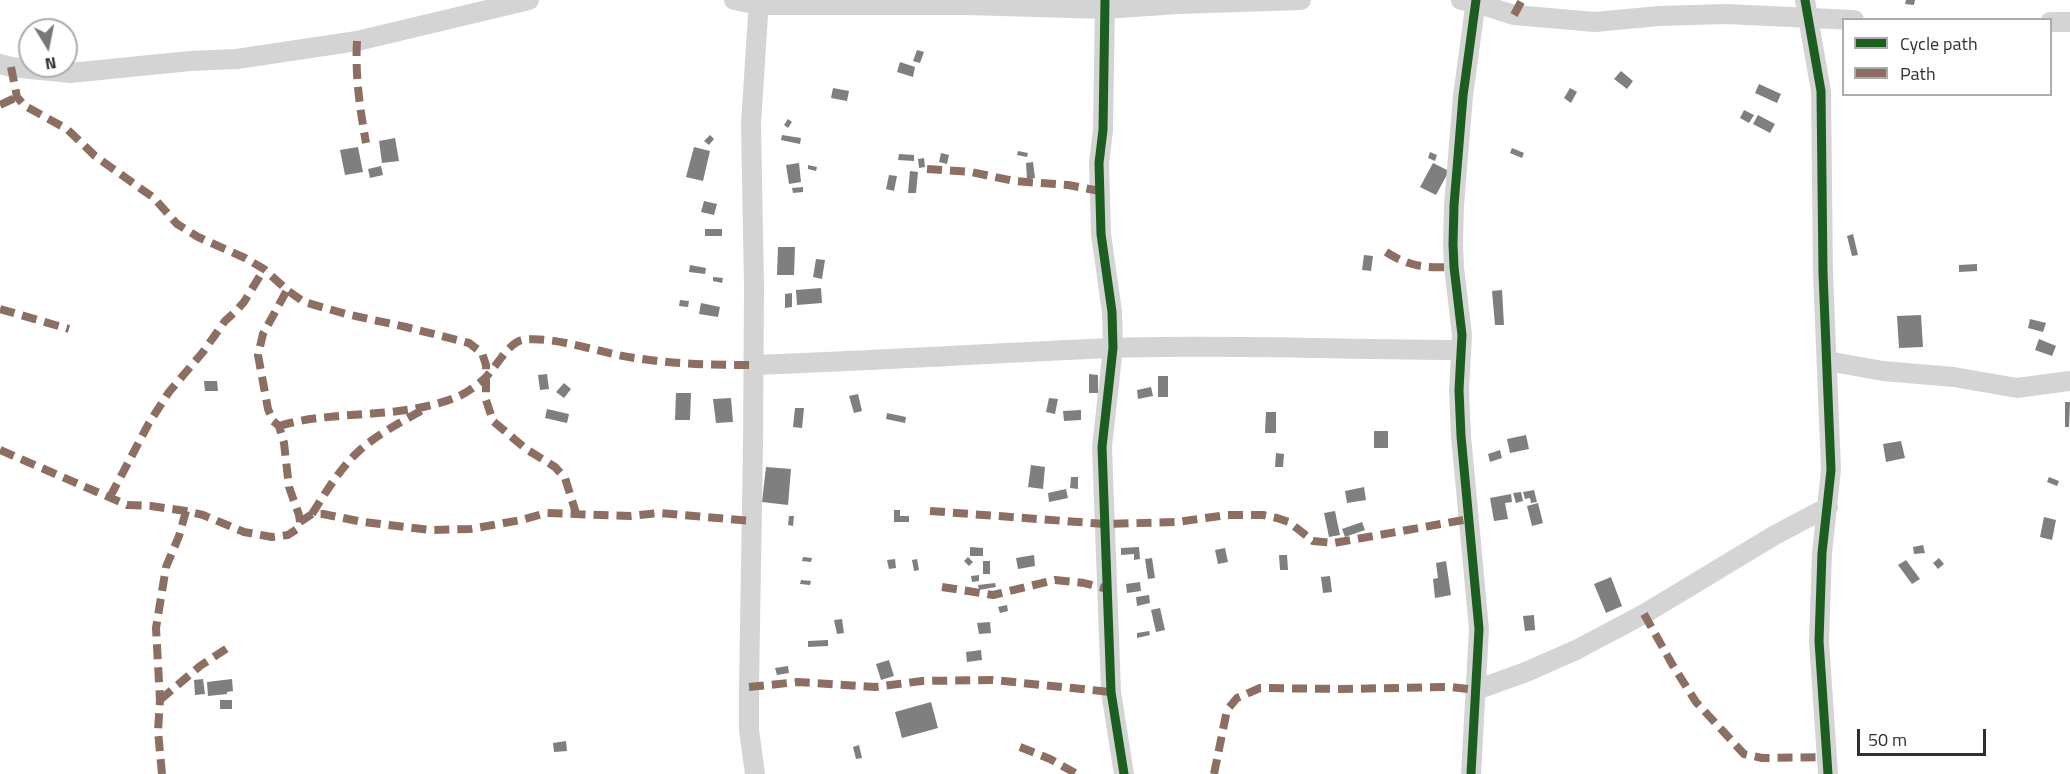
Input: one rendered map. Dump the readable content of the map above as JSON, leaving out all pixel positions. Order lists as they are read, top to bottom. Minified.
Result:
{"legend":["Cycle path","Path"],"scale_bar":"50 m","north":"bottom"}
